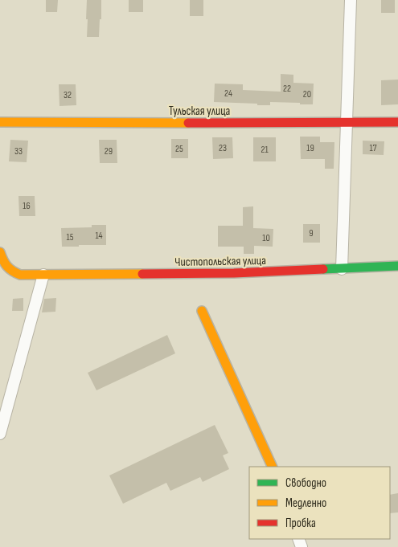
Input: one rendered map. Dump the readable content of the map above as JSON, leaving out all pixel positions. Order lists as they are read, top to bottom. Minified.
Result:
{"streets":{"street":["Тульская улица","Чистопольская улица"]},"house_numbers":["22","24","20","32","23","19","17","25","21","33","29","16","9","14","15","10"],"legend":["Свободно","Медленно","Пробка"]}
